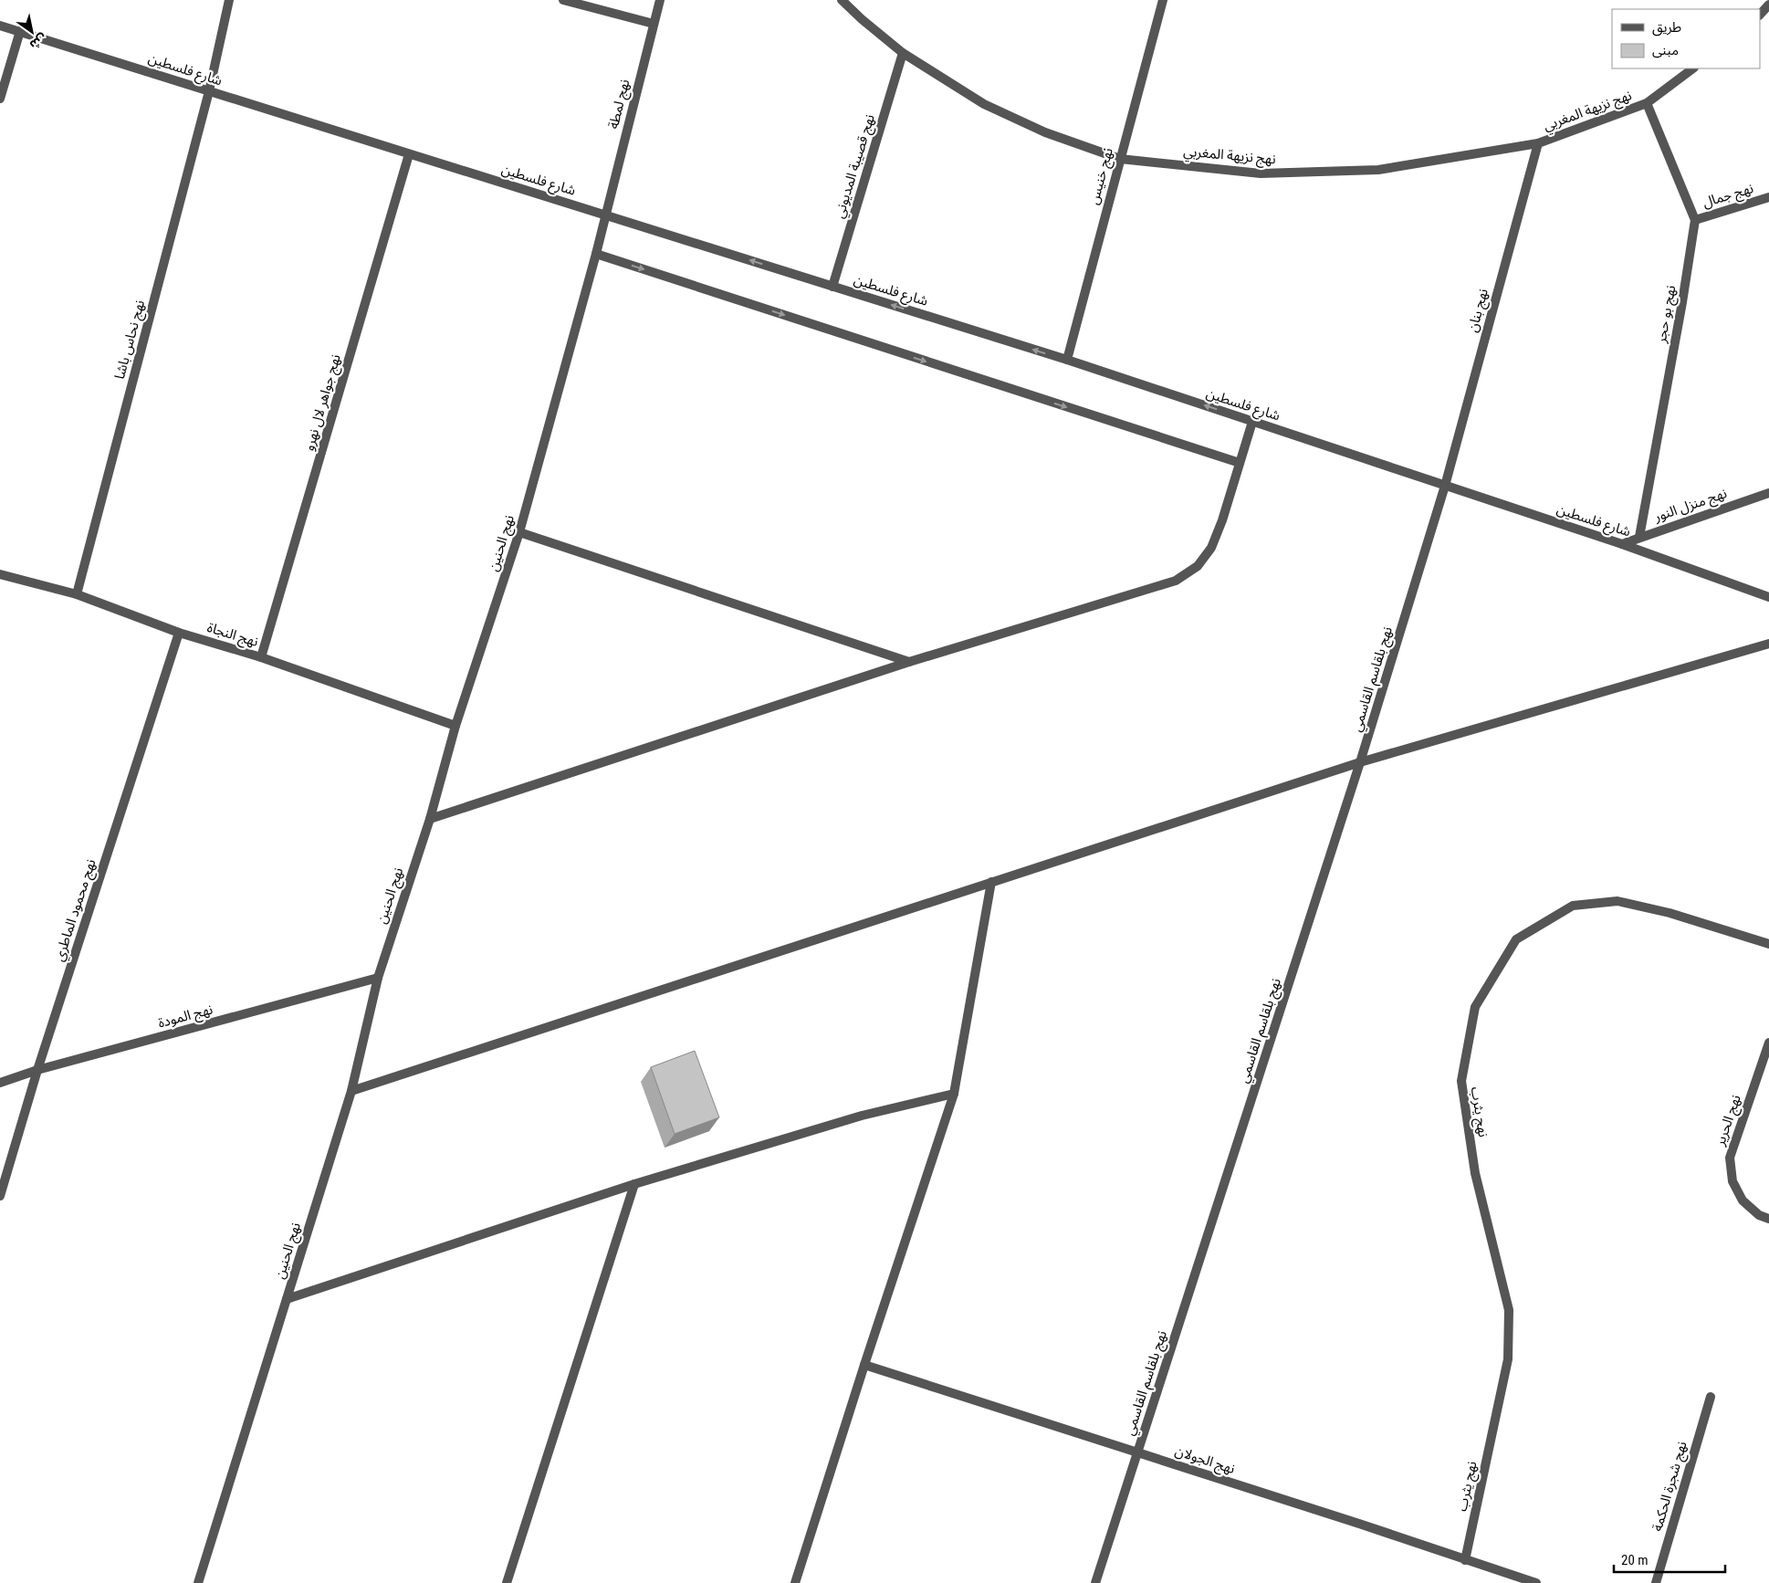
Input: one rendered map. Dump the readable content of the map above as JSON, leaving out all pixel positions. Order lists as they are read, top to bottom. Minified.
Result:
{"streets":{"street":["شارع فلسطين","نهج لمطة","نهج نزيهة المغربي","نهج قصيبة المديوني","نهج خنيس","نهج جمال","نهج بنان","نهج بو حجر","نهج نحاس باشا","نهج جواهر لال نهرو","نهج منزل النور","نهج الحنين","نهج النجاة","نهج بلقاسم القاسمي","نهج محمود الماطري","نهج المودة","نهج يثرب","نهج الحرير","نهج الجولان","نهج شجرة الحكمة"]},"crossings":[["شارع فلسطين","نهج لمطة"],["شارع فلسطين","نهج قصيبة المديوني"],["شارع فلسطين","نهج خنيس"],["شارع فلسطين","نهج بنان"],["شارع فلسطين","نهج نحاس باشا"],["شارع فلسطين","نهج جواهر لال نهرو"],["شارع فلسطين","نهج منزل النور"],["شارع فلسطين","نهج الحنين"],["شارع فلسطين","نهج بلقاسم القاسمي"],["نهج لمطة","نهج الحنين"],["نهج نزيهة المغربي","نهج قصيبة المديوني"],["نهج نزيهة المغربي","نهج خنيس"],["نهج نزيهة المغربي","نهج بنان"],["نهج جمال","نهج بو حجر"],["نهج بنان","نهج بلقاسم القاسمي"],["نهج بو حجر","نهج منزل النور"],["نهج نحاس باشا","نهج النجاة"],["نهج جواهر لال نهرو","نهج النجاة"],["نهج الحنين","نهج النجاة"],["نهج الحنين","نهج المودة"],["نهج النجاة","نهج محمود الماطري"],["نهج بلقاسم القاسمي","نهج الجولان"],["نهج محمود الماطري","نهج المودة"],["نهج يثرب","نهج الجولان"]],"legend":["طريق","مبنى"],"scale_bar":"20 m","north":"bottom right"}
